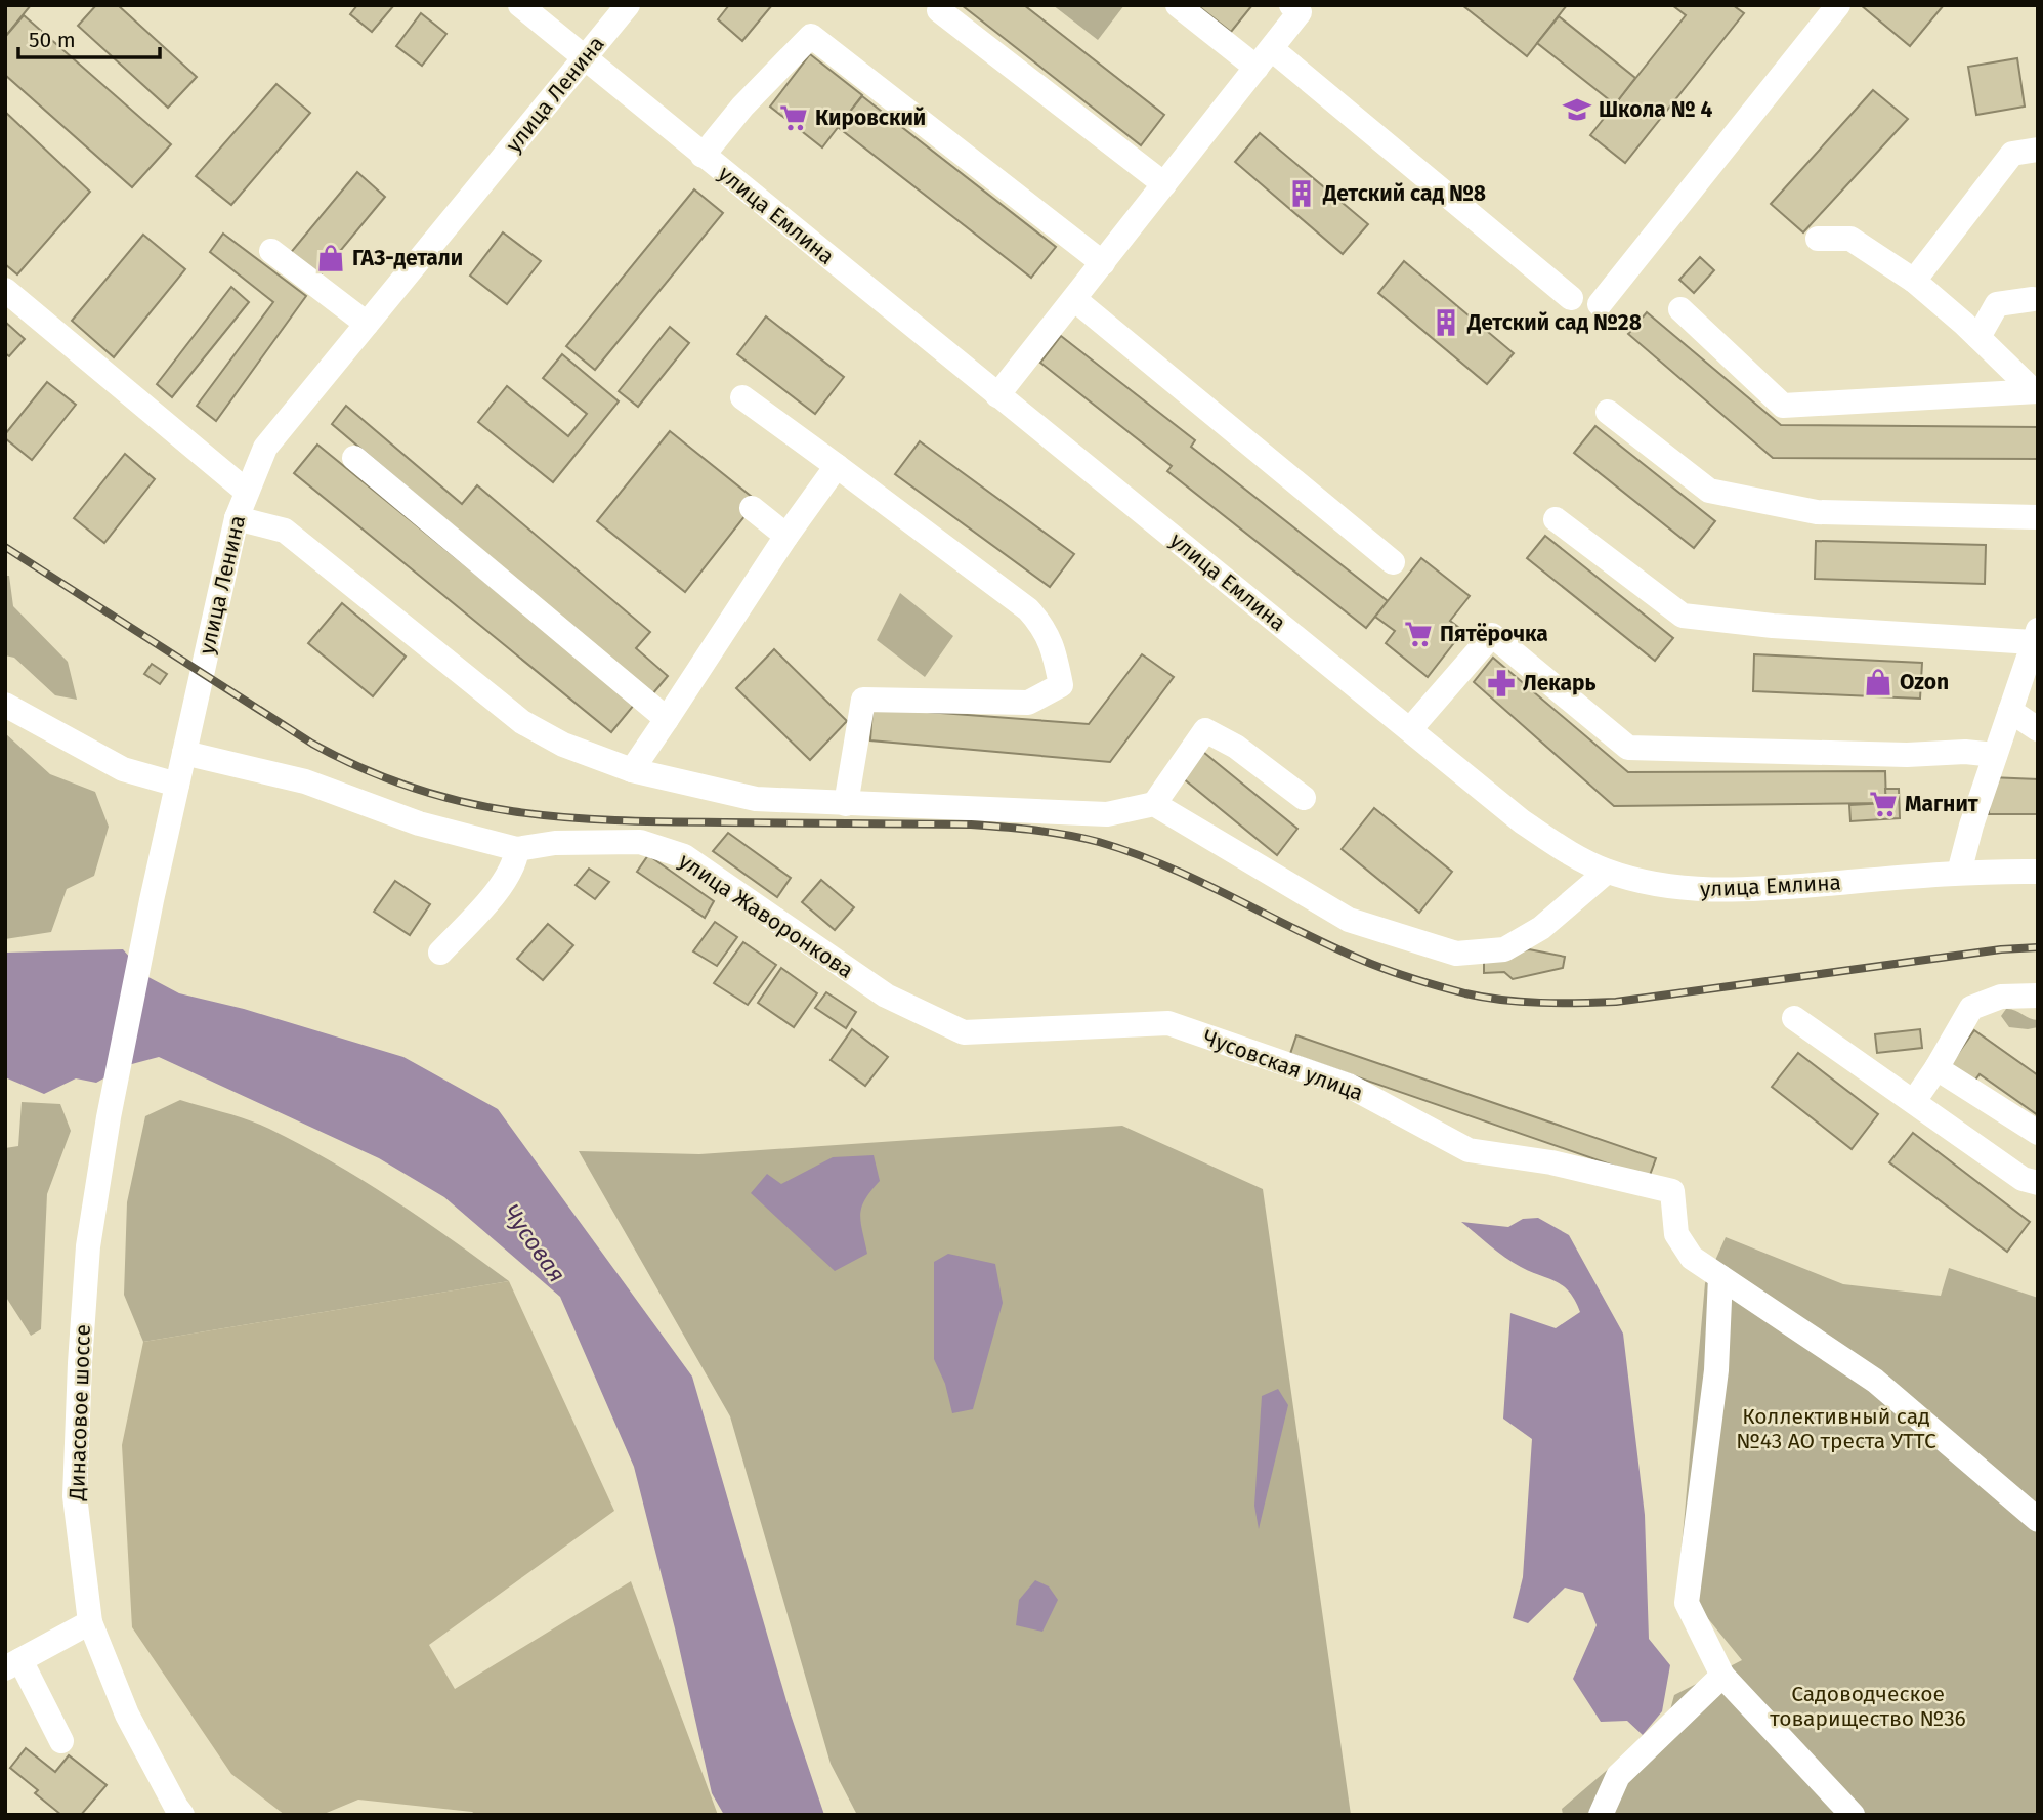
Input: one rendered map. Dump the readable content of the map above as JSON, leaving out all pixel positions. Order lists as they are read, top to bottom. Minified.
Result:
{"streets":{"street":["улица Ленина","улица Емлина","улица Жаворонкова","Чусовская улица","Динасовое шоссе"]},"crossings":[["улица Ленина","улица Емлина"],["улица Ленина","улица Жаворонкова"],["улица Ленина","Динасовое шоссе"],["улица Жаворонкова","Чусовская улица"]],"water":["Чусовая"],"parks":["Коллективный сад №43 АО треста УТТС","Садоводческое товарищество №36"],"places":{"school or university":["Школа № 4"],"supermarket":["Кировский","Пятёрочка","Магнит"],"building":["Детский сад №8","Детский сад №28"],"shop":["ГАЗ-детали","Ozon"],"pharmacy":["Лекарь"]},"scale_bar":"50 m"}
